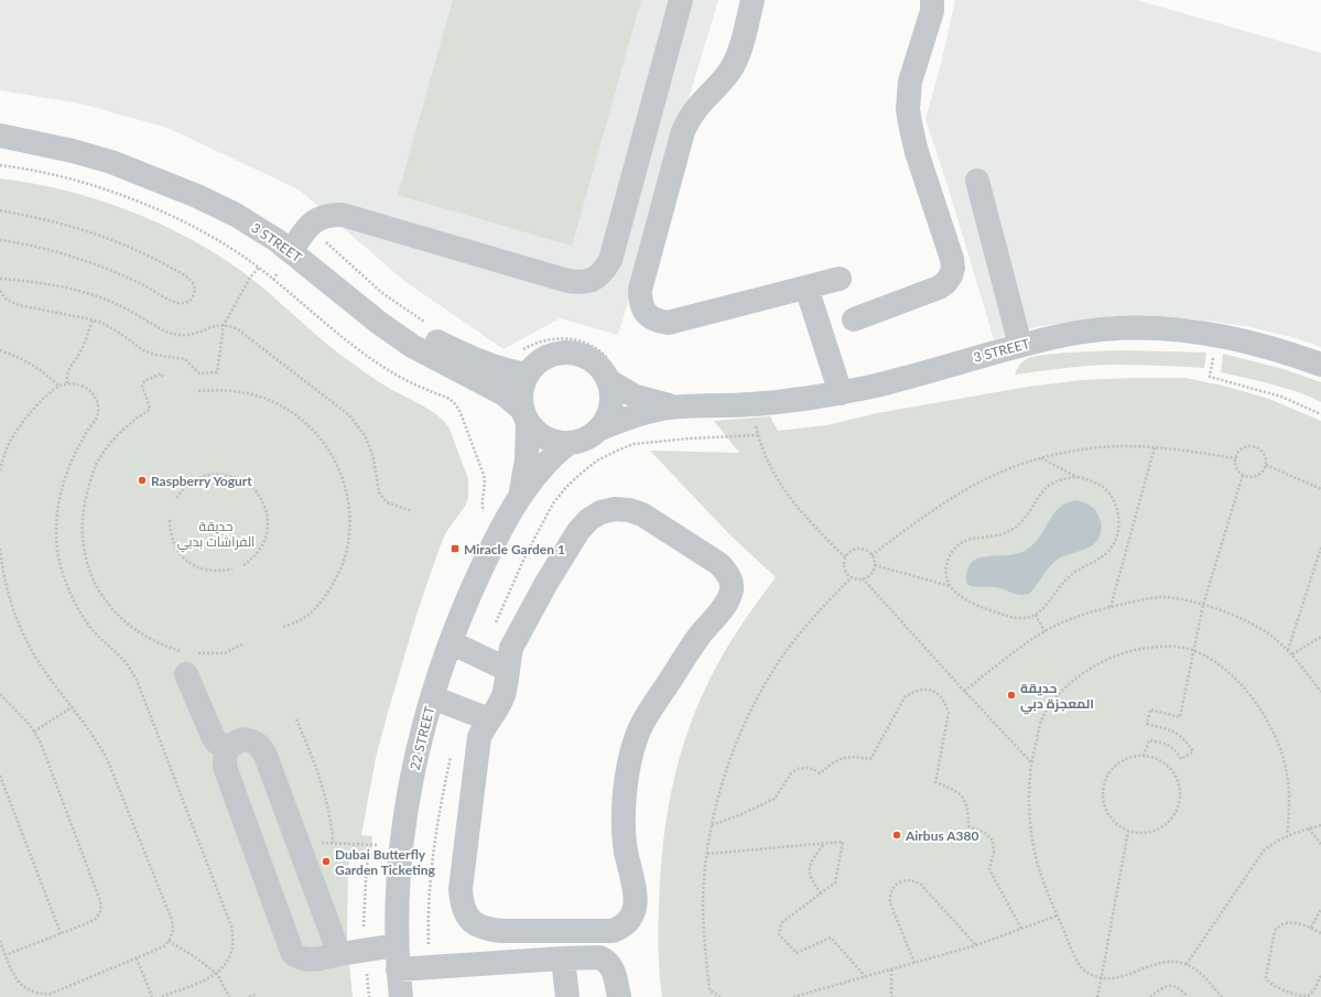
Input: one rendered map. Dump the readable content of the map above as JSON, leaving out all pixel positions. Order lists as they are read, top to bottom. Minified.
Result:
{"streets":{"street":["3 STREET","22 STREET"]},"crossings":[["3 STREET","22 STREET"]],"parks":["حديقة الفراشات بدبي"],"places":{"other":["Raspberry Yogurt","حديقة المعجزة دبي","Airbus A380","Dubai Butterfly Garden Ticketing"],"transit":["Miracle Garden 1"]}}
